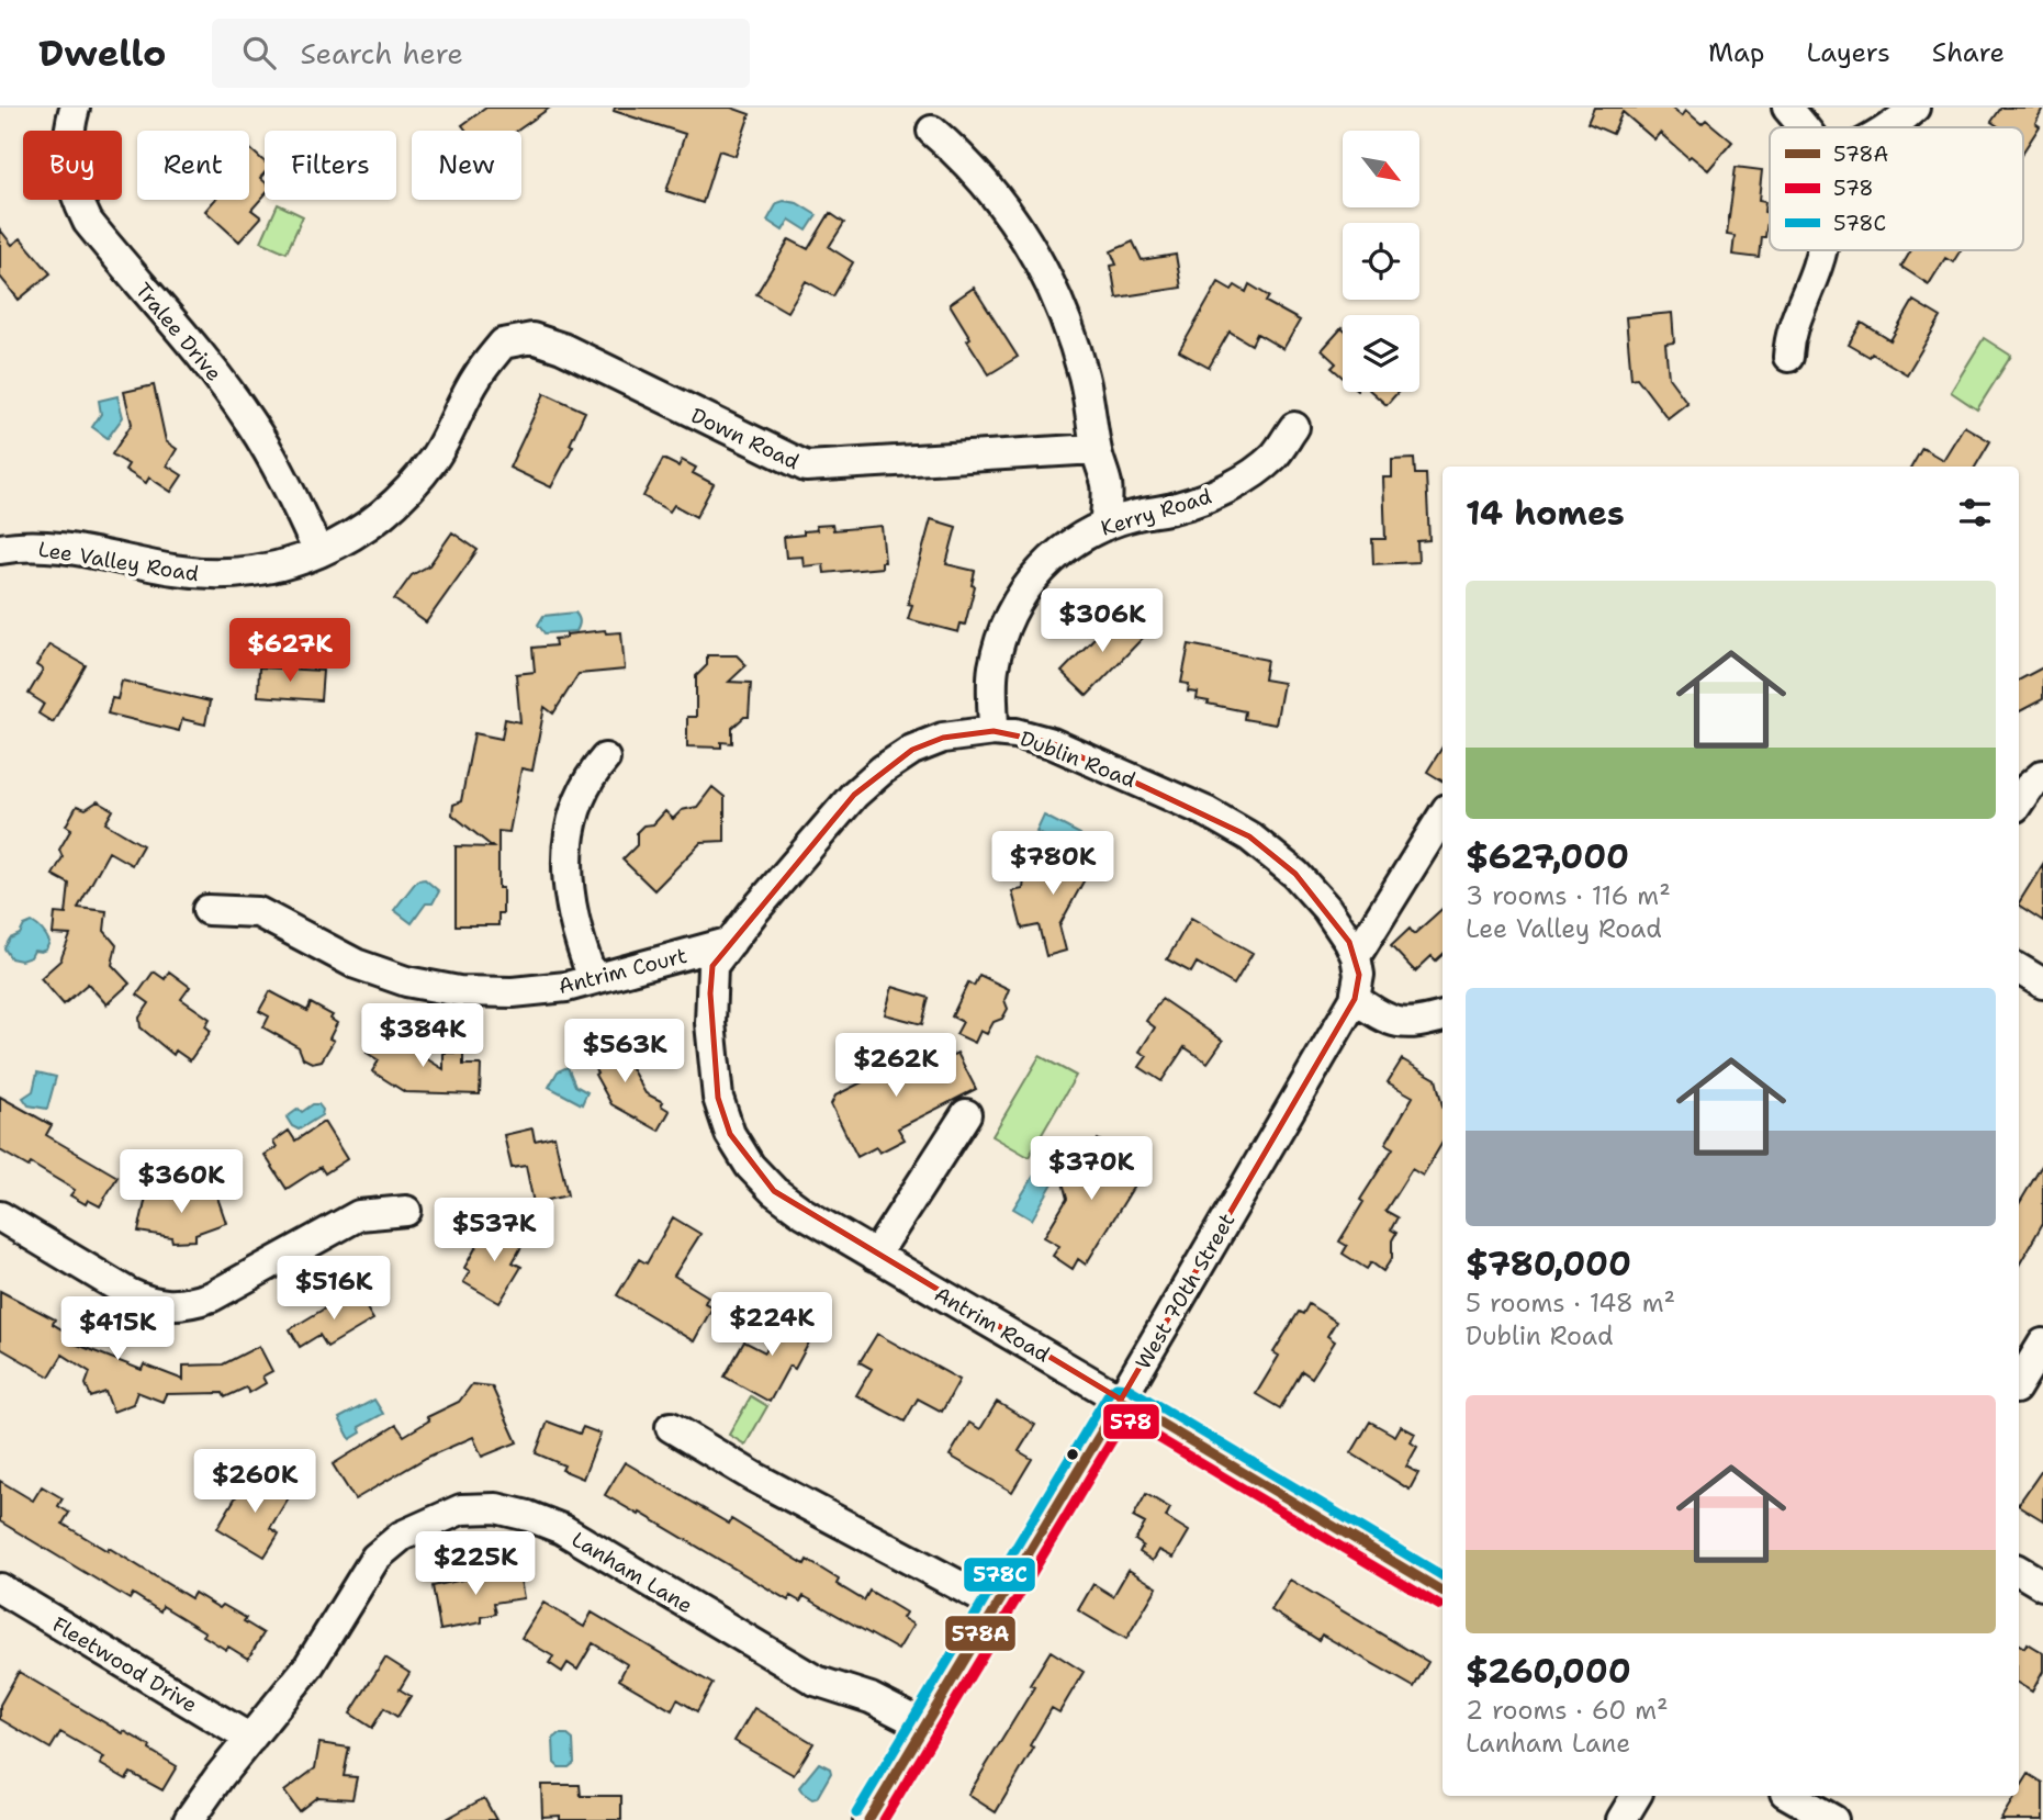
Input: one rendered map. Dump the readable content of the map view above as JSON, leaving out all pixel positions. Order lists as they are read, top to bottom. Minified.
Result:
{"streets":{"street":["Tralee Drive","Down Road","Kerry Road","Lee Valley Road","Dublin Road","Antrim Court","West 70th Street","Antrim Road","Lanham Lane","Fleetwood Drive"]},"crossings":[["Tralee Drive","Lee Valley Road"],["Down Road","Lee Valley Road"],["Kerry Road","Dublin Road"],["Dublin Road","Antrim Court"],["Dublin Road","Antrim Road"],["Antrim Court","Antrim Road"],["West 70th Street","Antrim Road"],["West 70th Street","Lanham Lane"],["Lanham Lane","Fleetwood Drive"]],"lines":["transit line 578C","transit line 578A","transit line 578"],"legend":["578A","578","578C"],"north":"bottom right","page":{"header":"Dwello","search":"Search here","nav":["Map","Layers","Share"],"chip":["Buy","Rent","Filters","New"],"heading":"14 homes","list":[{"name":"$627,000","note":"3 rooms · 116 m² · Lee Valley Road"},{"name":"$780,000","note":"5 rooms · 148 m² · Dublin Road"},{"name":"$260,000","note":"2 rooms · 60 m² · Lanham Lane"}],"price":["$306K","$627K","$780K","$384K","$563K","$262K","$370K","$360K","$537K","$516K","$224K","$415K","$260K","$225K"]}}
